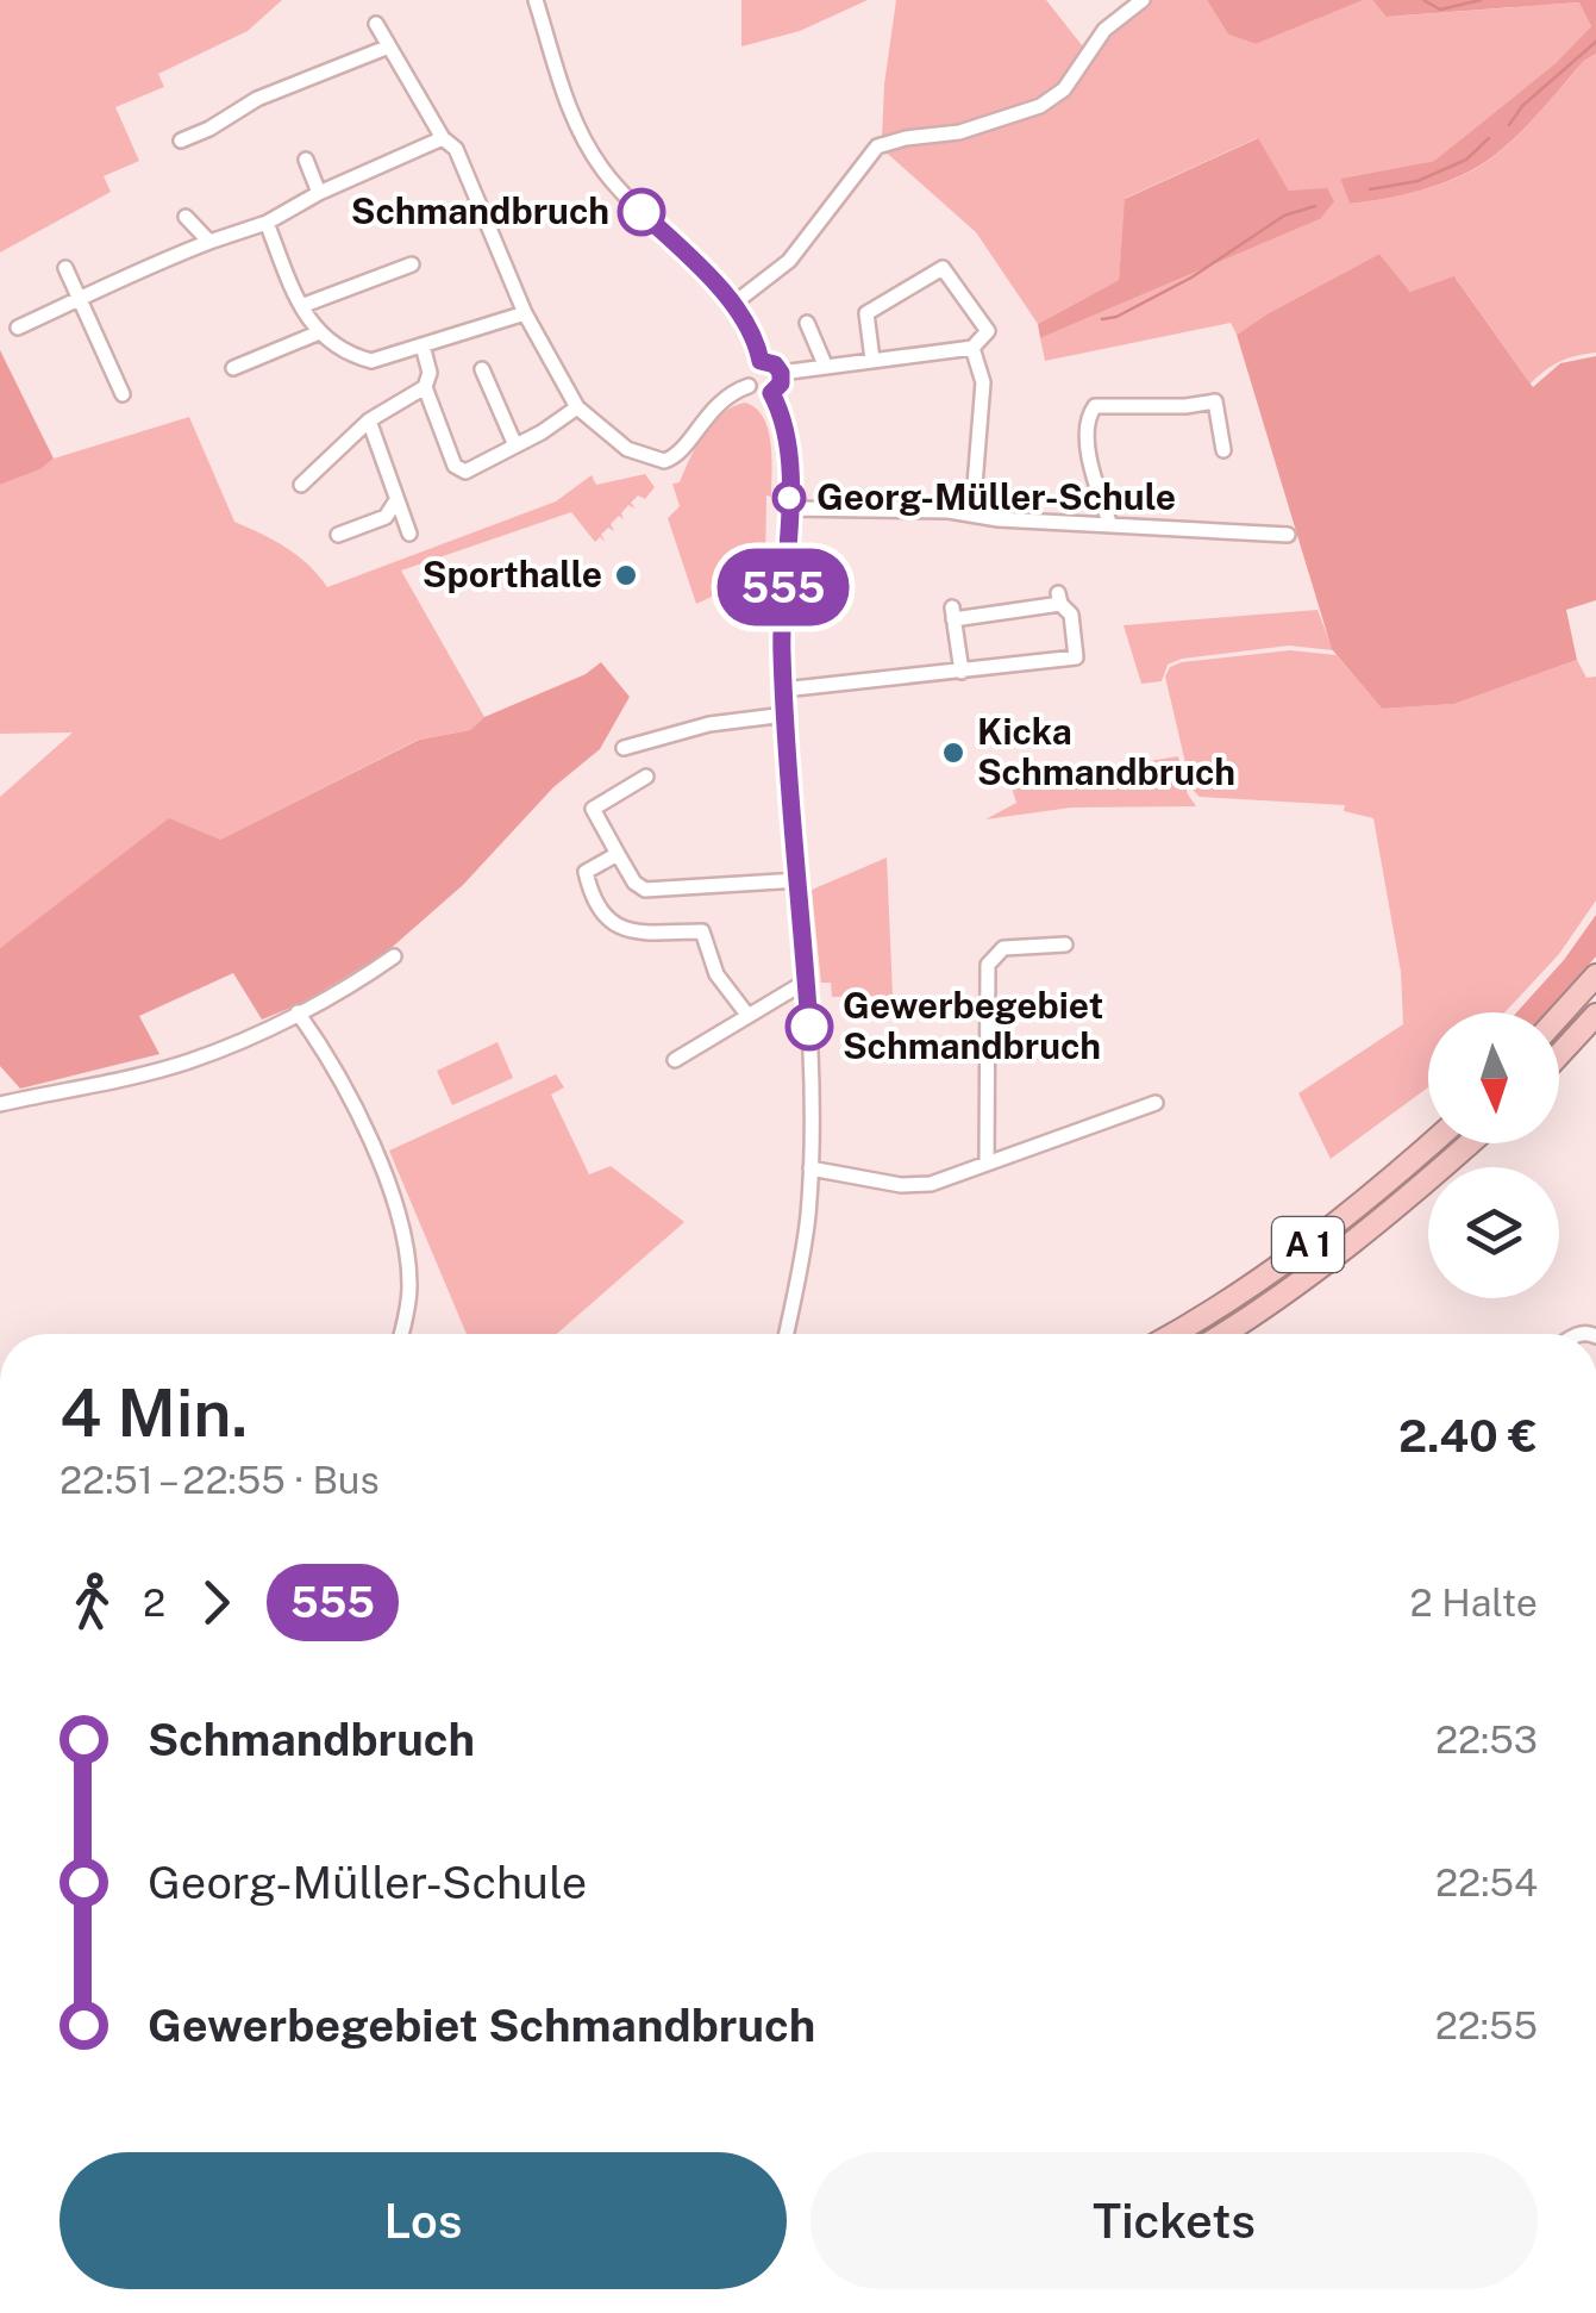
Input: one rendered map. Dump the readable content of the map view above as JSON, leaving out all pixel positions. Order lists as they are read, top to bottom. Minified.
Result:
{"streets":{"highway":["A 1"]},"places":["Schmandbruch","Georg-Müller-Schule","Sporthalle","Kicka Schmandbruch","Gewerbegebiet Schmandbruch"],"lines":["bus line 555"],"north":"bottom","page":{"on_map":"555","heading":["4 Min.","22:51 – 22:55 · Bus","2.40 €"],"legs":["2","555","2 Halte"],"list":[{"name":"Schmandbruch","value":"22:53"},{"name":"Georg-Müller-Schule","value":"22:54"},{"name":"Gewerbegebiet Schmandbruch","value":"22:55"}],"buttons":["Los","Tickets"]}}
